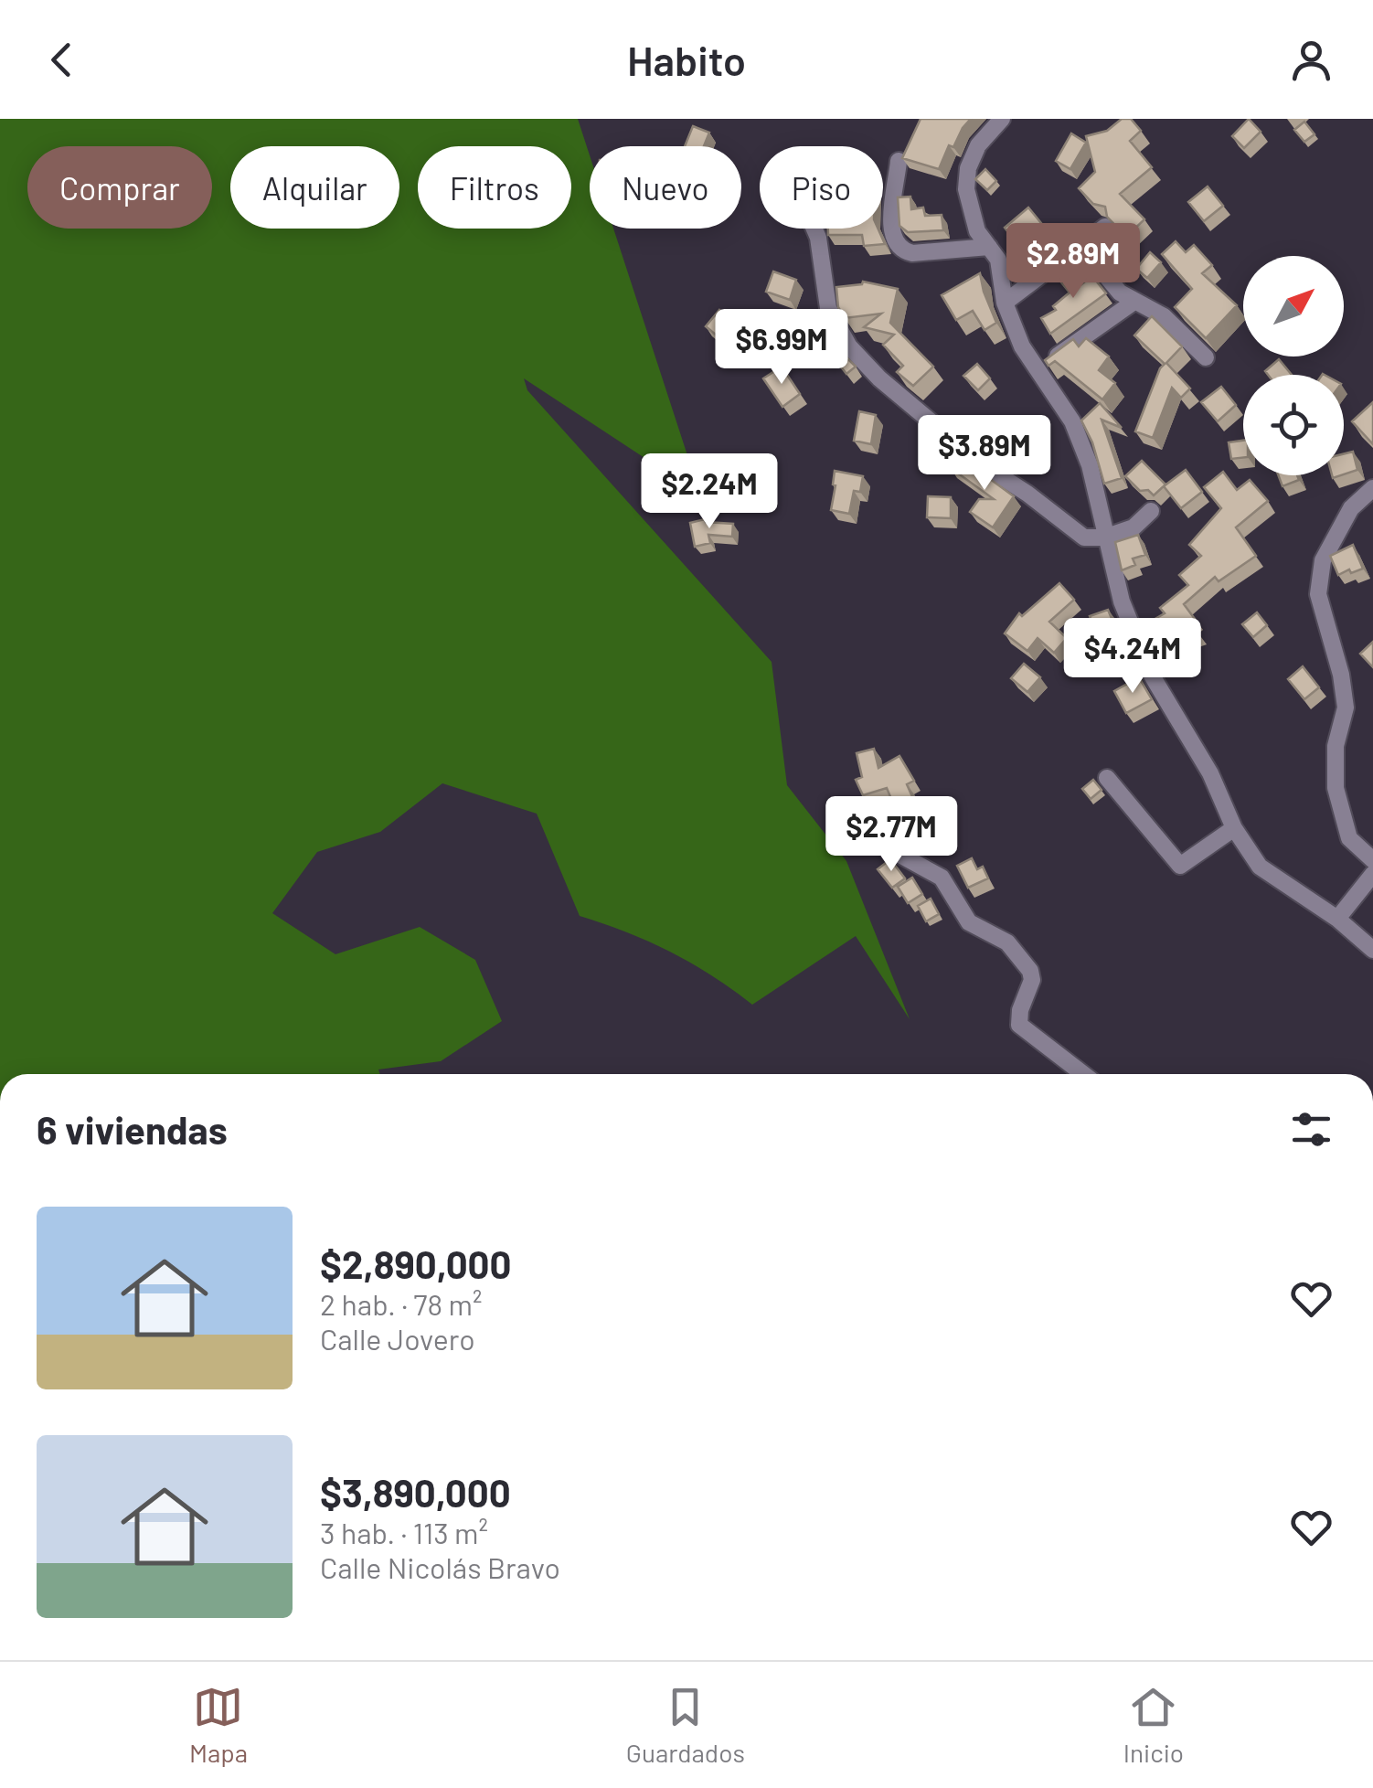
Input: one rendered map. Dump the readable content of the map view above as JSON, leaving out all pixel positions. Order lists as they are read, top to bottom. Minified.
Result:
{"north":"top right","page":{"header":"Habito","chip":["Comprar","Alquilar","Filtros","Nuevo","Piso"],"price":["$2.89M","$6.99M","$3.89M","$2.24M","$4.24M","$2.77M"],"heading":"6 viviendas","list":[{"name":"$2,890,000","note":"2 hab. · 78 m² · Calle Jovero"},{"name":"$3,890,000","note":"3 hab. · 113 m² · Calle Nicolás Bravo"}],"tabs":["Mapa","Guardados","Inicio"]}}
